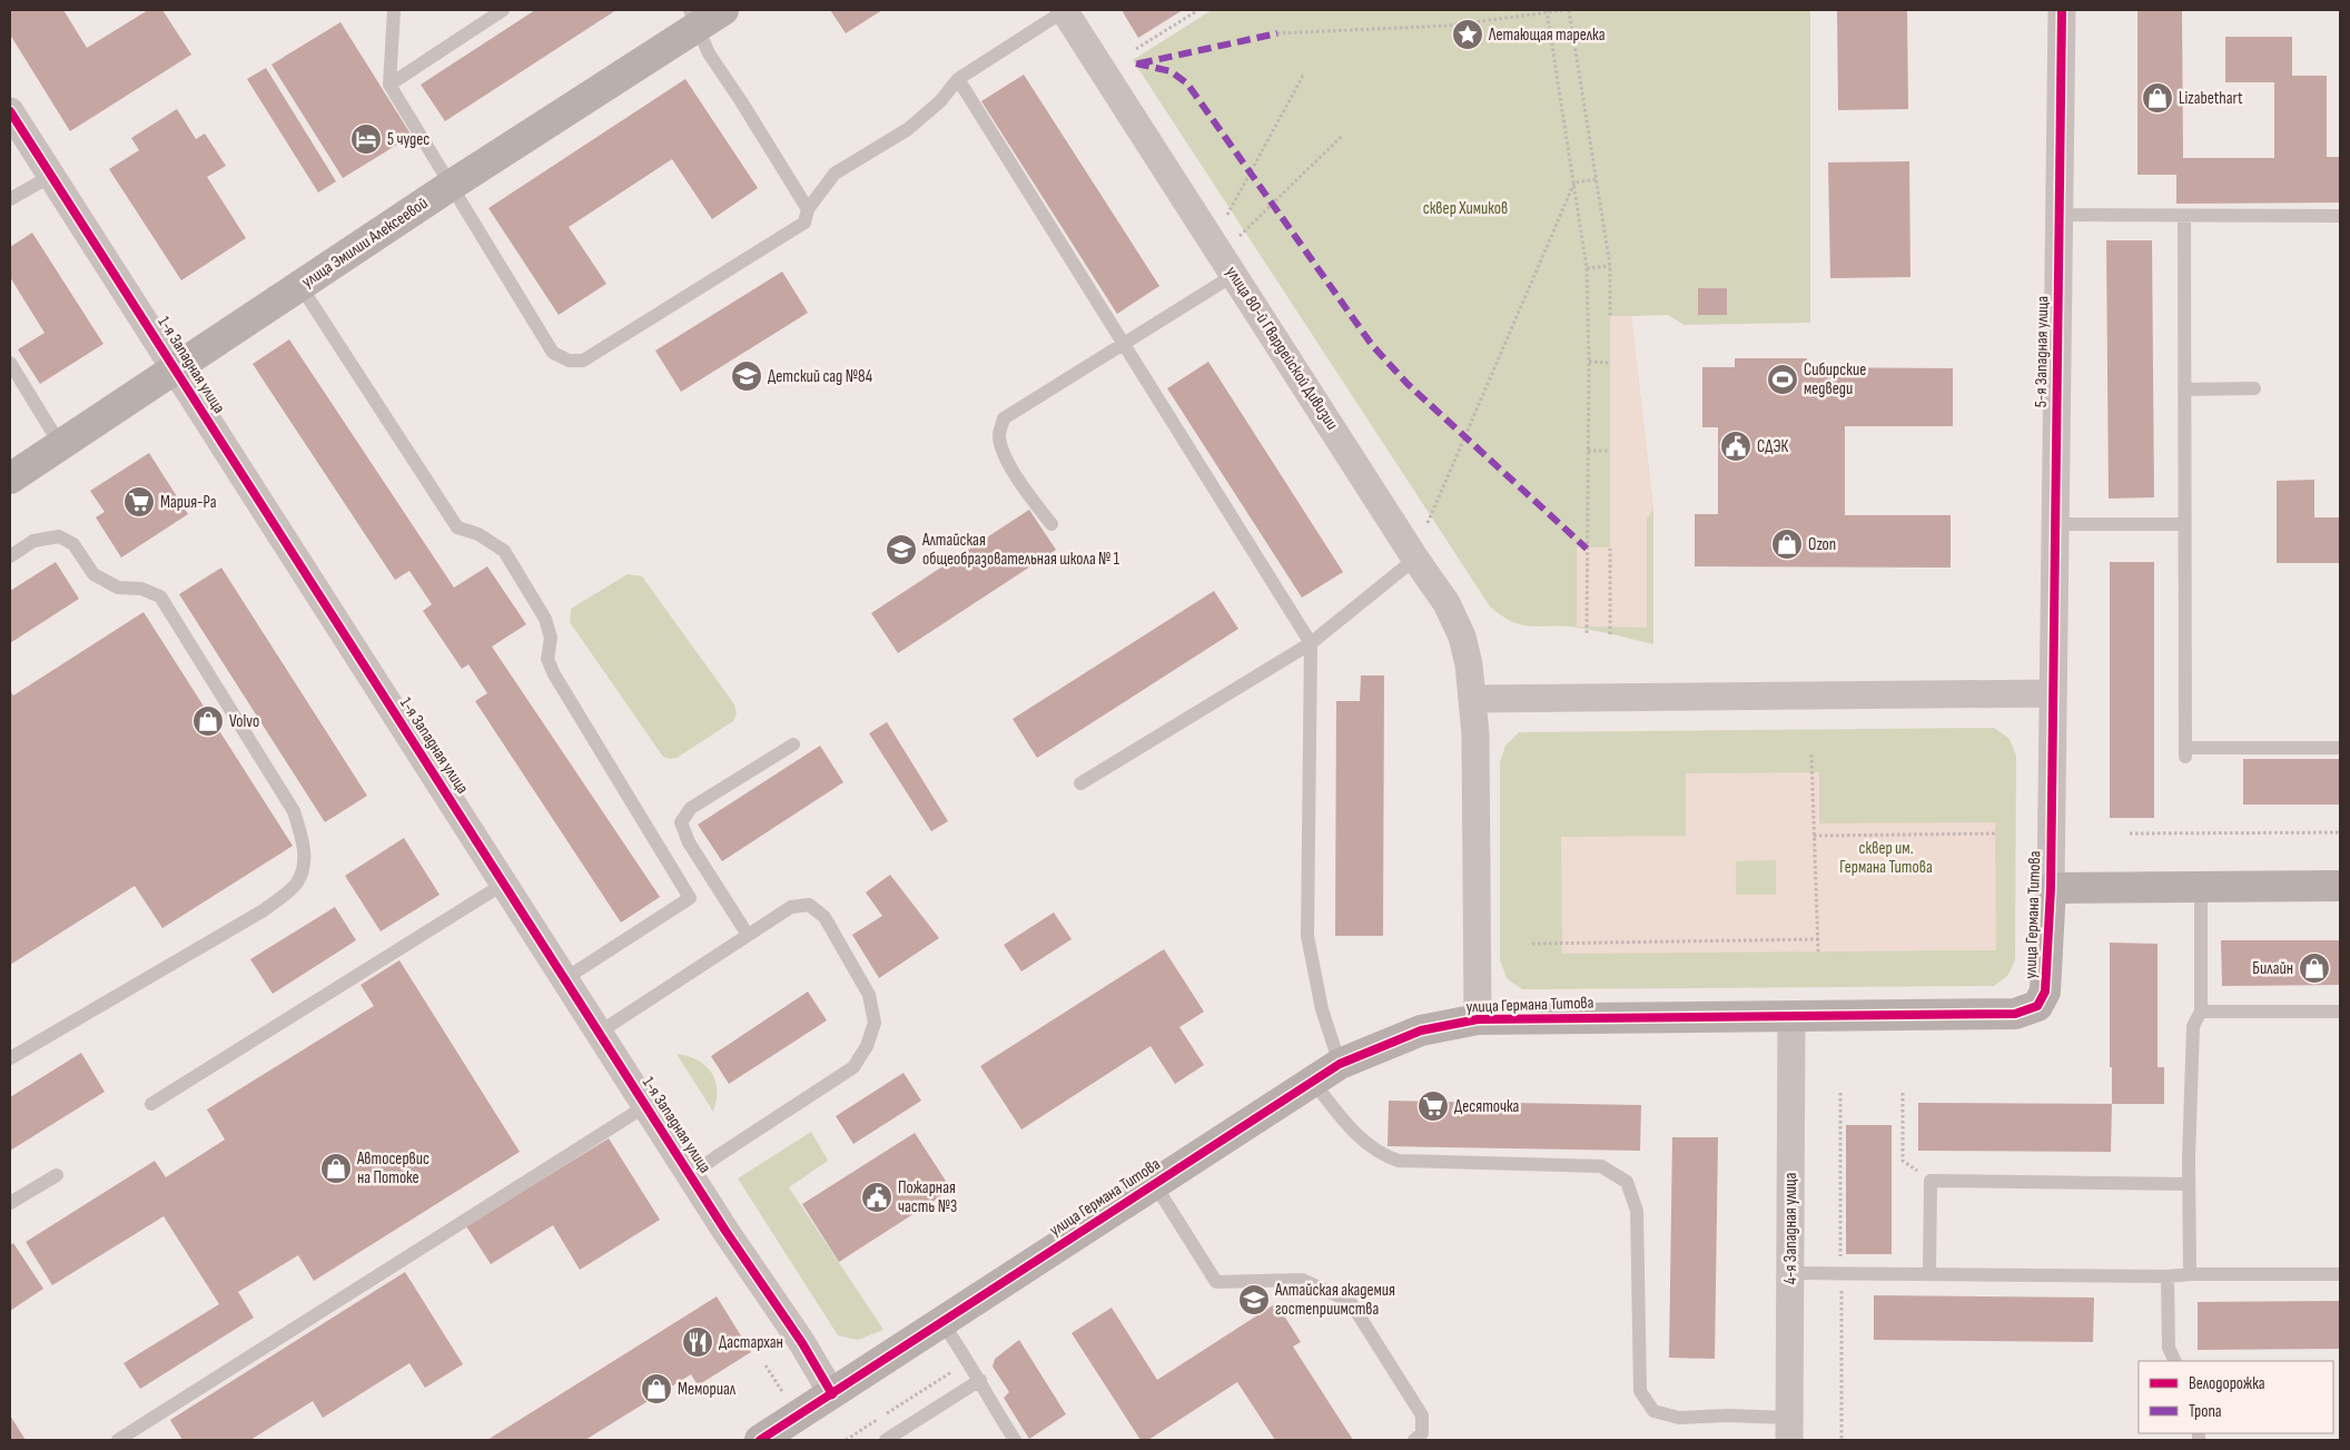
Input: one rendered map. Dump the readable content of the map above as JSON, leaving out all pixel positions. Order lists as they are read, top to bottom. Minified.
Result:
{"streets":{"street":["улица Эмилии Алексеевой","улица 80-й Гвардейской Дивизии","5-я Западная улица","1-я Западная улица","улица Германа Титова","4-я Западная улица"]},"crossings":[["улица Эмилии Алексеевой","1-я Западная улица"],["улица 80-й Гвардейской Дивизии","улица Германа Титова"],["5-я Западная улица","улица Германа Титова"],["1-я Западная улица","улица Германа Титова"],["улица Германа Титова","4-я Западная улица"]],"parks":["сквер Химиков","сквер им. Германа Титова"],"places":{"place":["Летающая тарелка"],"shop":["Lizabethart","Ozon","Volvo","Билайн","Автосервис на Потоке","Мемориал"],"hotel":["5 чудес"],"school or university":["Детский сад №84","Алтайская общеобразовательная школа № 1","Алтайская академия гостеприимства"],"sports":["Сибирские медведи"],"public building":["СДЭК","Пожарная часть №3"],"supermarket":["Мария-Ра","Десяточка"],"restaurant":["Дастархан"]},"legend":["Велодорожка","Тропа"]}
